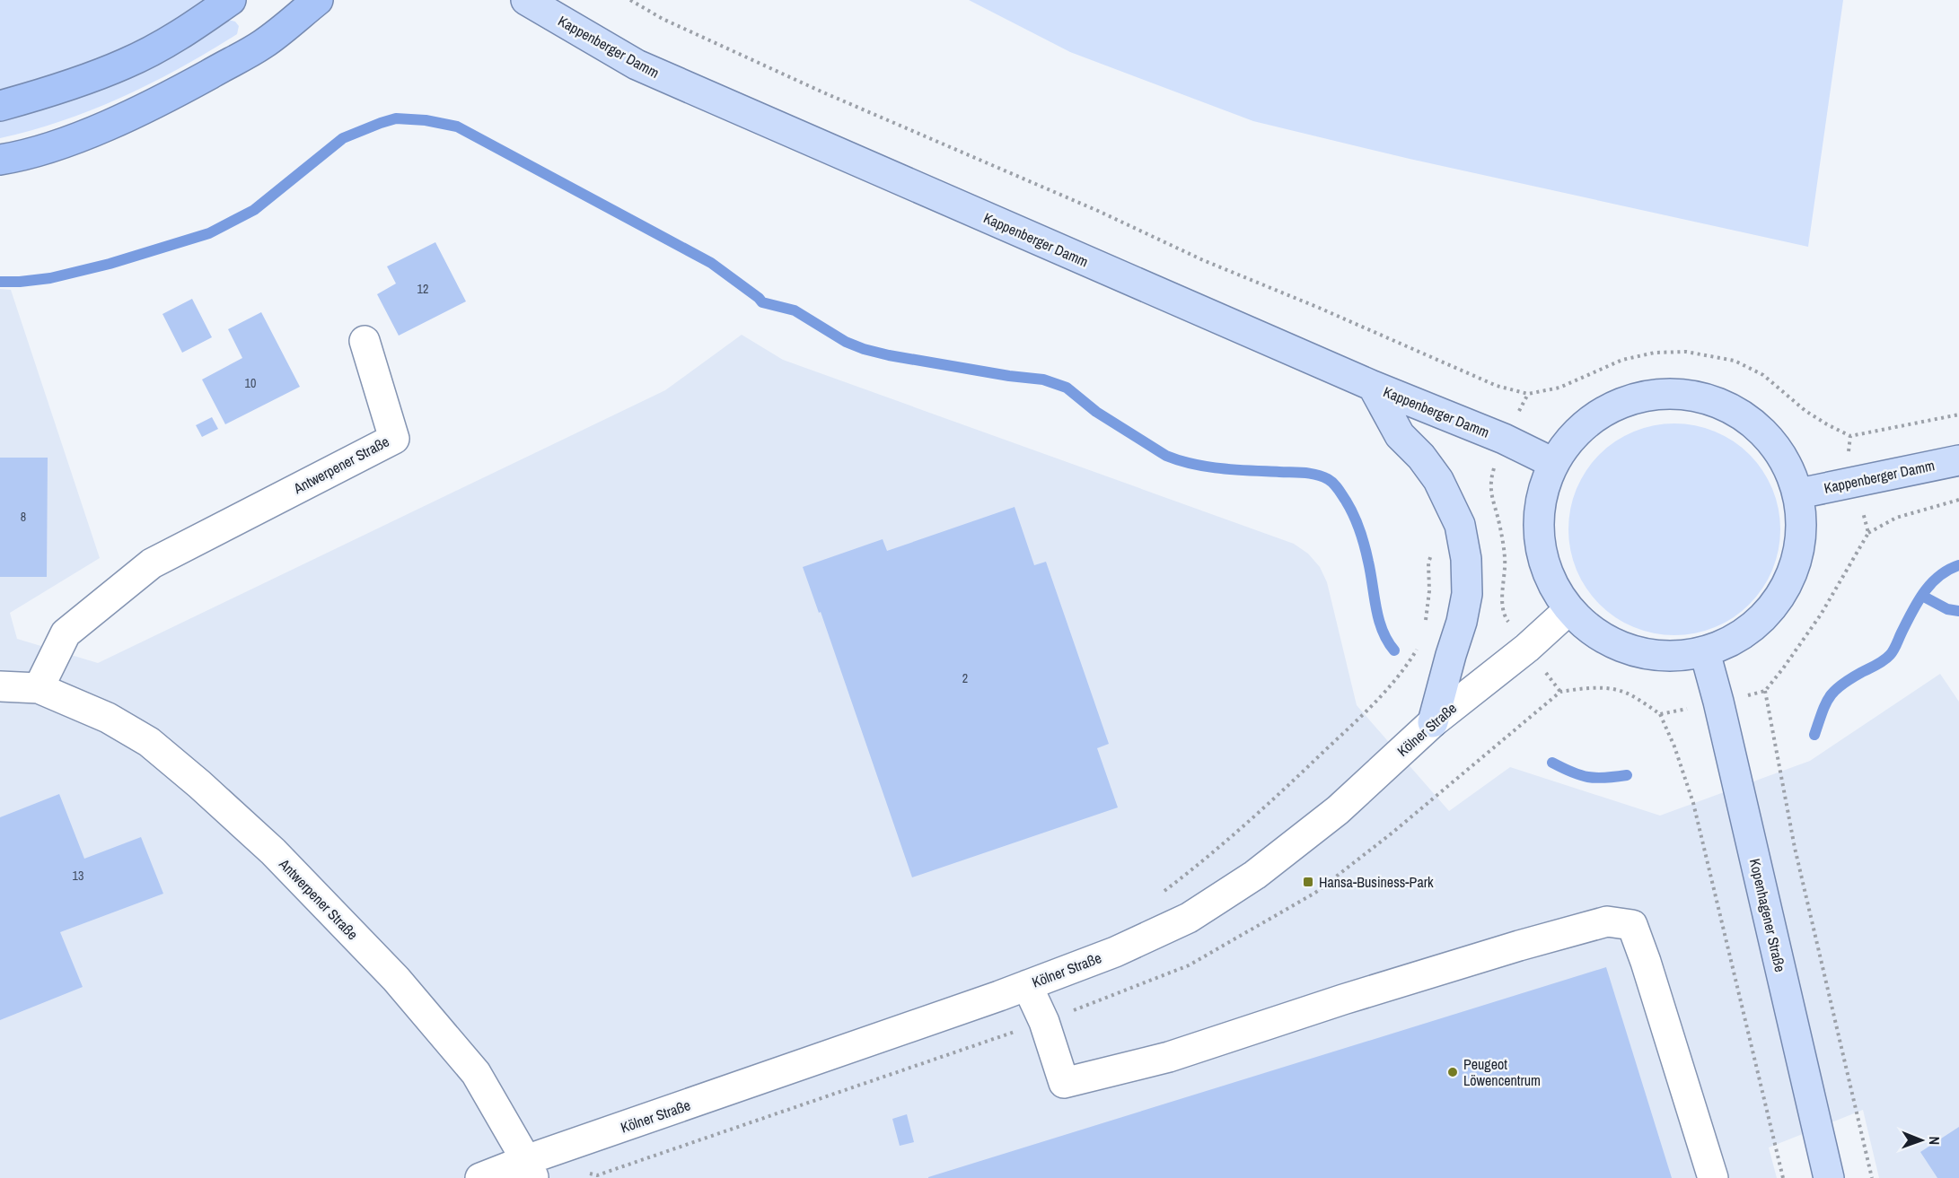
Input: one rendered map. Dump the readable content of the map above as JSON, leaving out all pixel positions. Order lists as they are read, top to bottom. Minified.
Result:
{"streets":{"main road":["Kappenberger Damm","Kopenhagener Straße"],"street":["Antwerpener Straße","Kölner Straße"]},"crossings":[["Antwerpener Straße","Kölner Straße"]],"places":{"transit":["Hansa-Business-Park"],"other":["Peugeot Löwencentrum"]},"house_numbers":["12","10","8","2","13"],"north":"right"}
